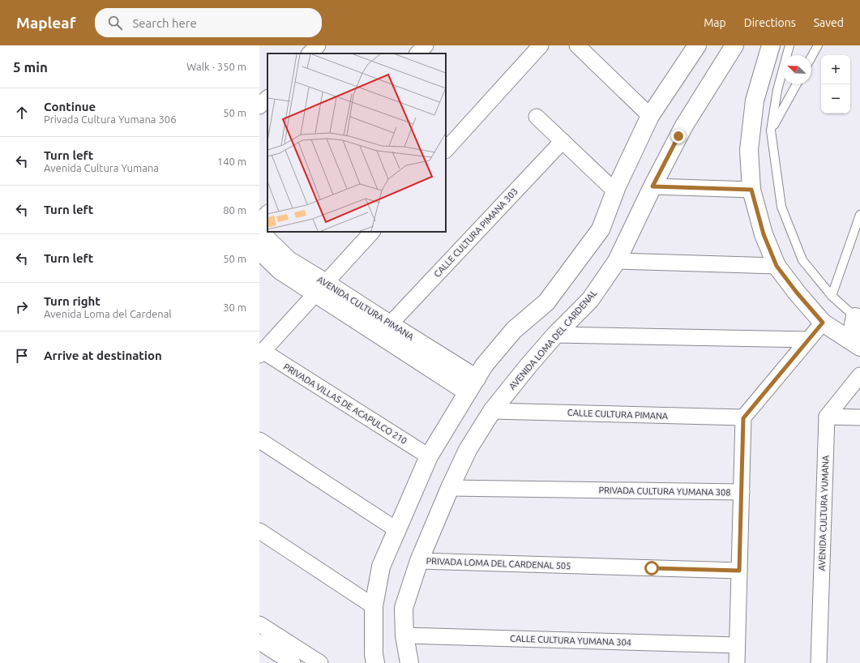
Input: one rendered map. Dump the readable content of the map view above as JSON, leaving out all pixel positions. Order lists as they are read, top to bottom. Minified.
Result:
{"streets":{"street":["CALLE CULTURA PIMANA 303","AVENIDA CULTURA PIMANA","AVENIDA LOMA DEL CARDENAL","PRIVADA VILLAS DE ACAPULCO 210","CALLE CULTURA PIMANA","PRIVADA CULTURA YUMANA 308","AVENIDA CULTURA YUMANA","PRIVADA LOMA DEL CARDENAL 505","CALLE CULTURA YUMANA 304"]},"crossings":[["CALLE CULTURA PIMANA 303","AVENIDA CULTURA PIMANA"],["AVENIDA LOMA DEL CARDENAL","CALLE CULTURA PIMANA"],["AVENIDA LOMA DEL CARDENAL","PRIVADA CULTURA YUMANA 308"],["AVENIDA LOMA DEL CARDENAL","PRIVADA LOMA DEL CARDENAL 505"],["AVENIDA LOMA DEL CARDENAL","CALLE CULTURA YUMANA 304"]],"north":"top left","page":{"header":"Mapleaf","search":"Search here","nav":["Map","Directions","Saved"],"heading":["5 min","Walk · 350 m"],"map_buttons":["+","−"],"list":[["Continue","Privada Cultura Yumana 306","50 m"],["Turn left","Avenida Cultura Yumana","140 m"],["Turn left","80 m"],["Turn left","50 m"],["Turn right","Avenida Loma del Cardenal","30 m"],"Arrive at destination"]}}
